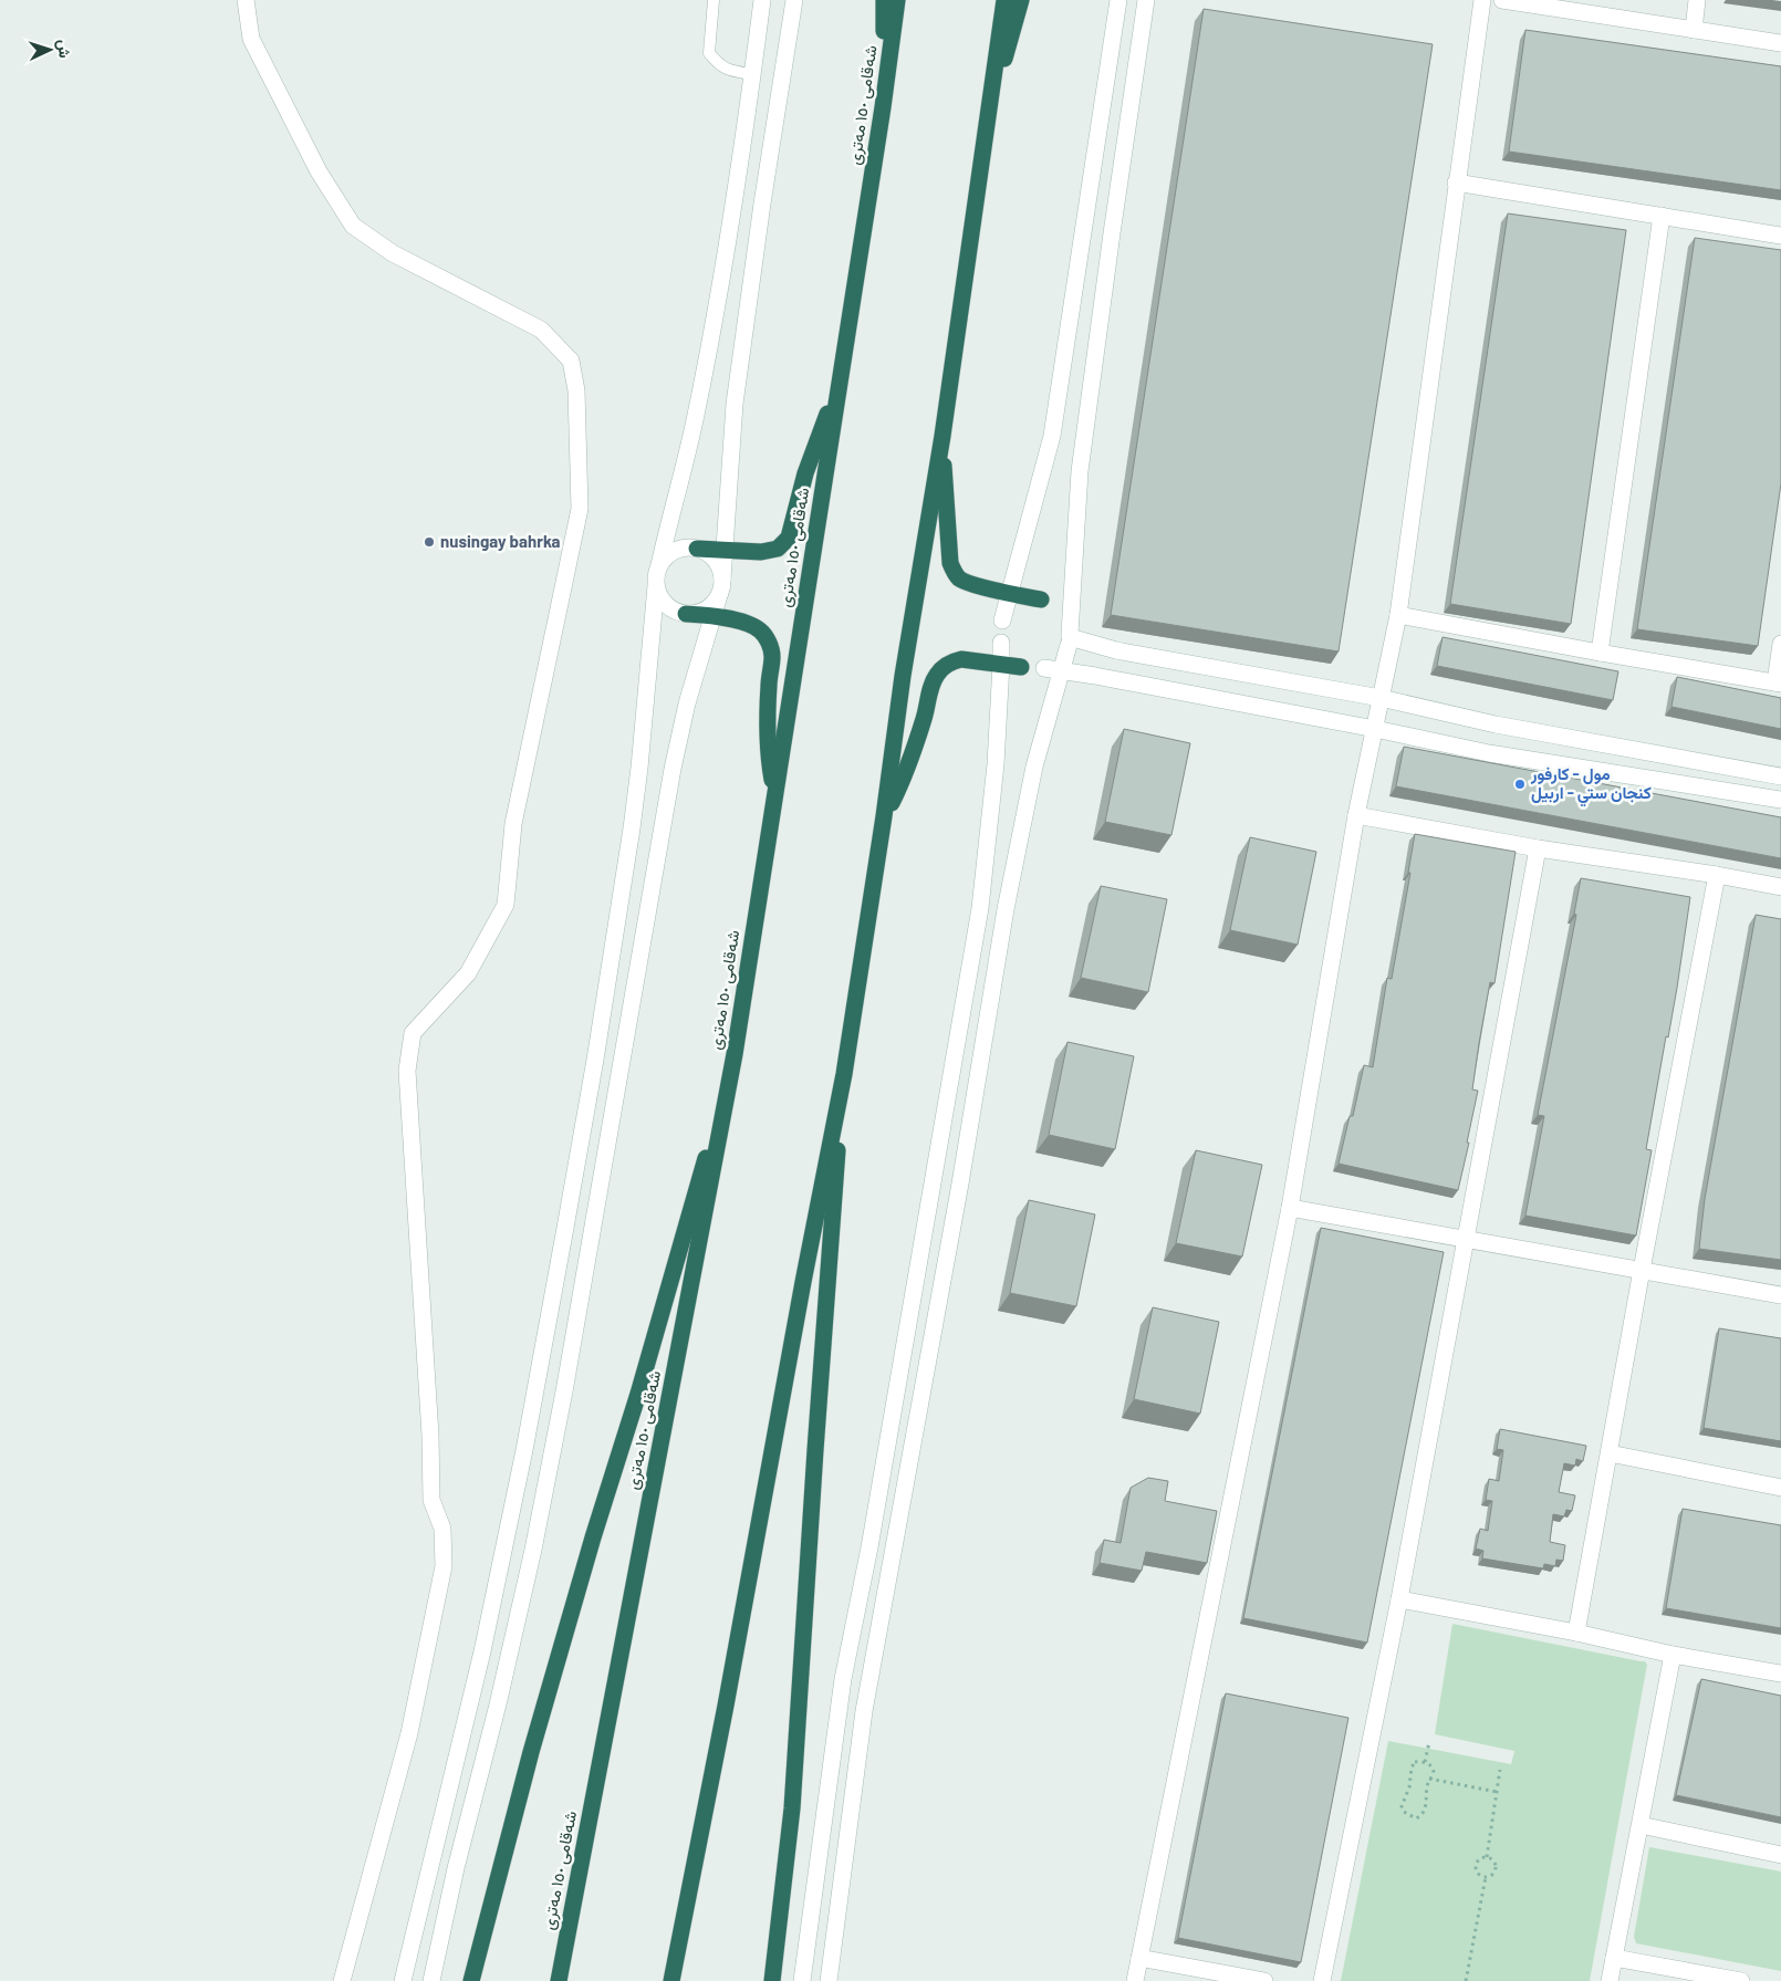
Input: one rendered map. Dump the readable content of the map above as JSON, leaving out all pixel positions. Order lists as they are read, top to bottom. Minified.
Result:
{"streets":{"highway":["شەقامی ١٥٠ مەتری"]},"places":["nusingay bahrka","مول - كارفور كنجان ستي - اربيل"],"north":"right"}
